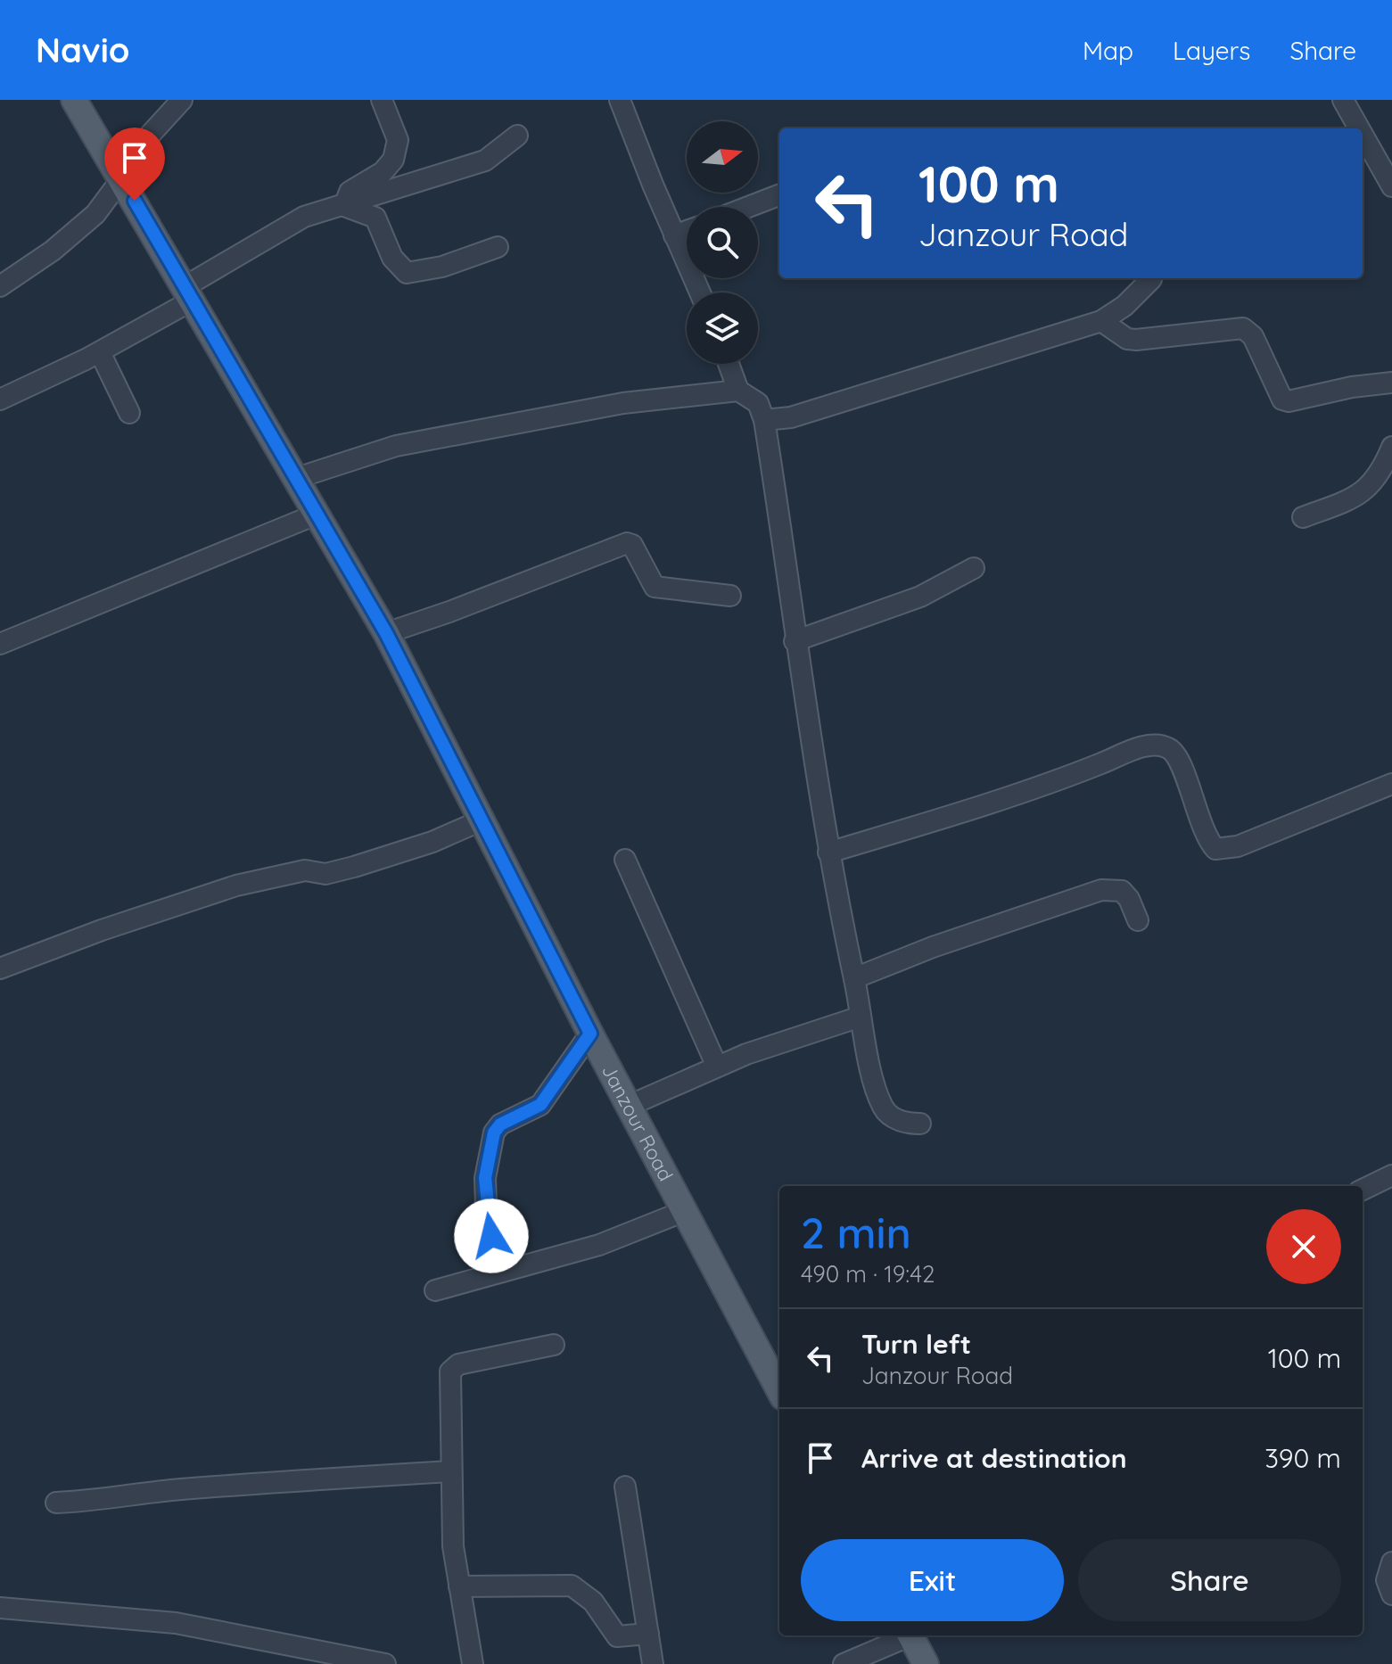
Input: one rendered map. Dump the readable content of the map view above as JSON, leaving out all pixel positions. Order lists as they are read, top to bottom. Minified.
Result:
{"streets":{"main road":["Janzour Road"]},"north":"right","page":{"header":"Navio","nav":["Map","Layers","Share"],"turn":["100 m","Janzour Road"],"heading":["2 min","490 m · 19:42"],"list":[{"name":"Turn left","note":"Janzour Road","value":"100 m"},{"name":"Arrive at destination","value":"390 m"}],"buttons":["Exit","Share"]}}
